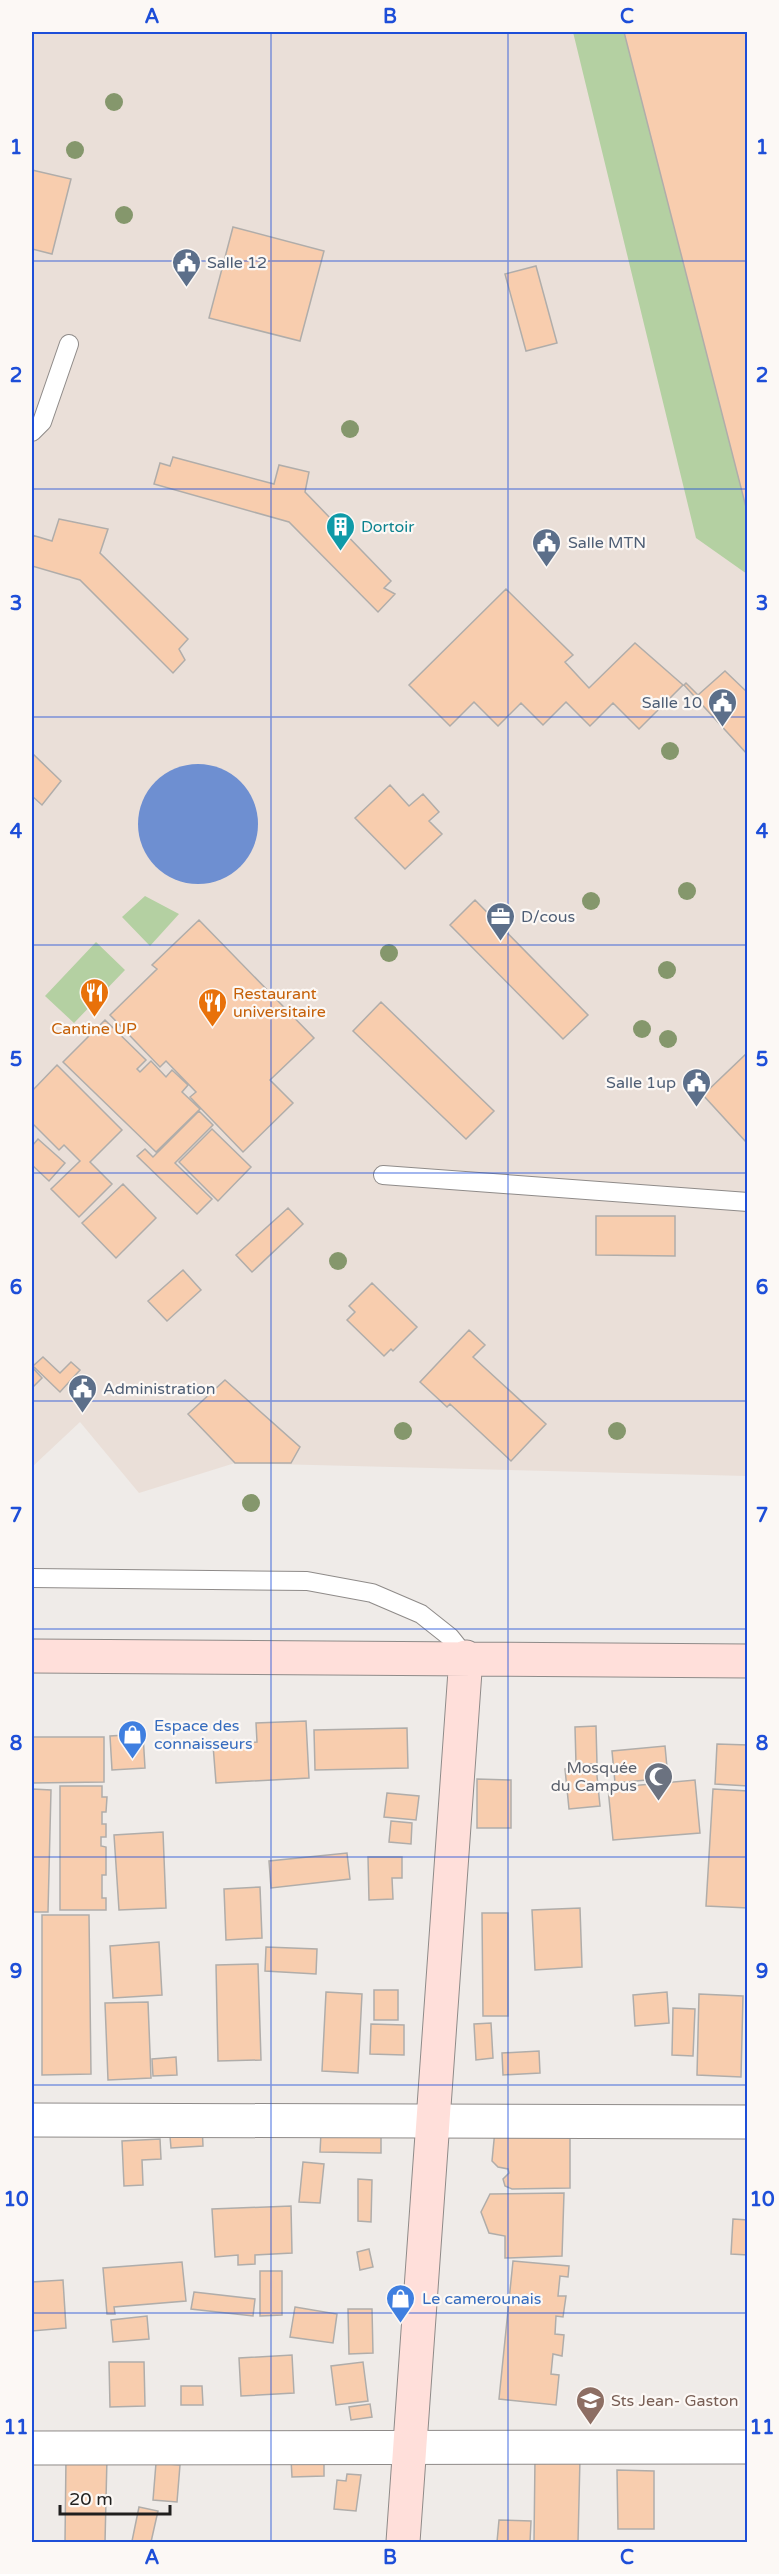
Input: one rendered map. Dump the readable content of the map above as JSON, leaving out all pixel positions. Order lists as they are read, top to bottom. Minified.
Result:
{"places":{"public building":["Salle 12","Salle MTN","Salle 10","Salle 1up","Administration"],"building":["Dortoir"],"office":["D/cous"],"restaurant":["Cantine UP","Restaurant universitaire"],"shop":["Espace des connaisseurs","Le camerounais"],"mosque":["Mosquée du Campus"],"school or university":["Sts Jean- Gaston"]},"scale_bar":"20 m","grid":{"columns":["A","B","C"],"rows":["1","2","3","4","5","6","7","8","9","10","11"]}}
